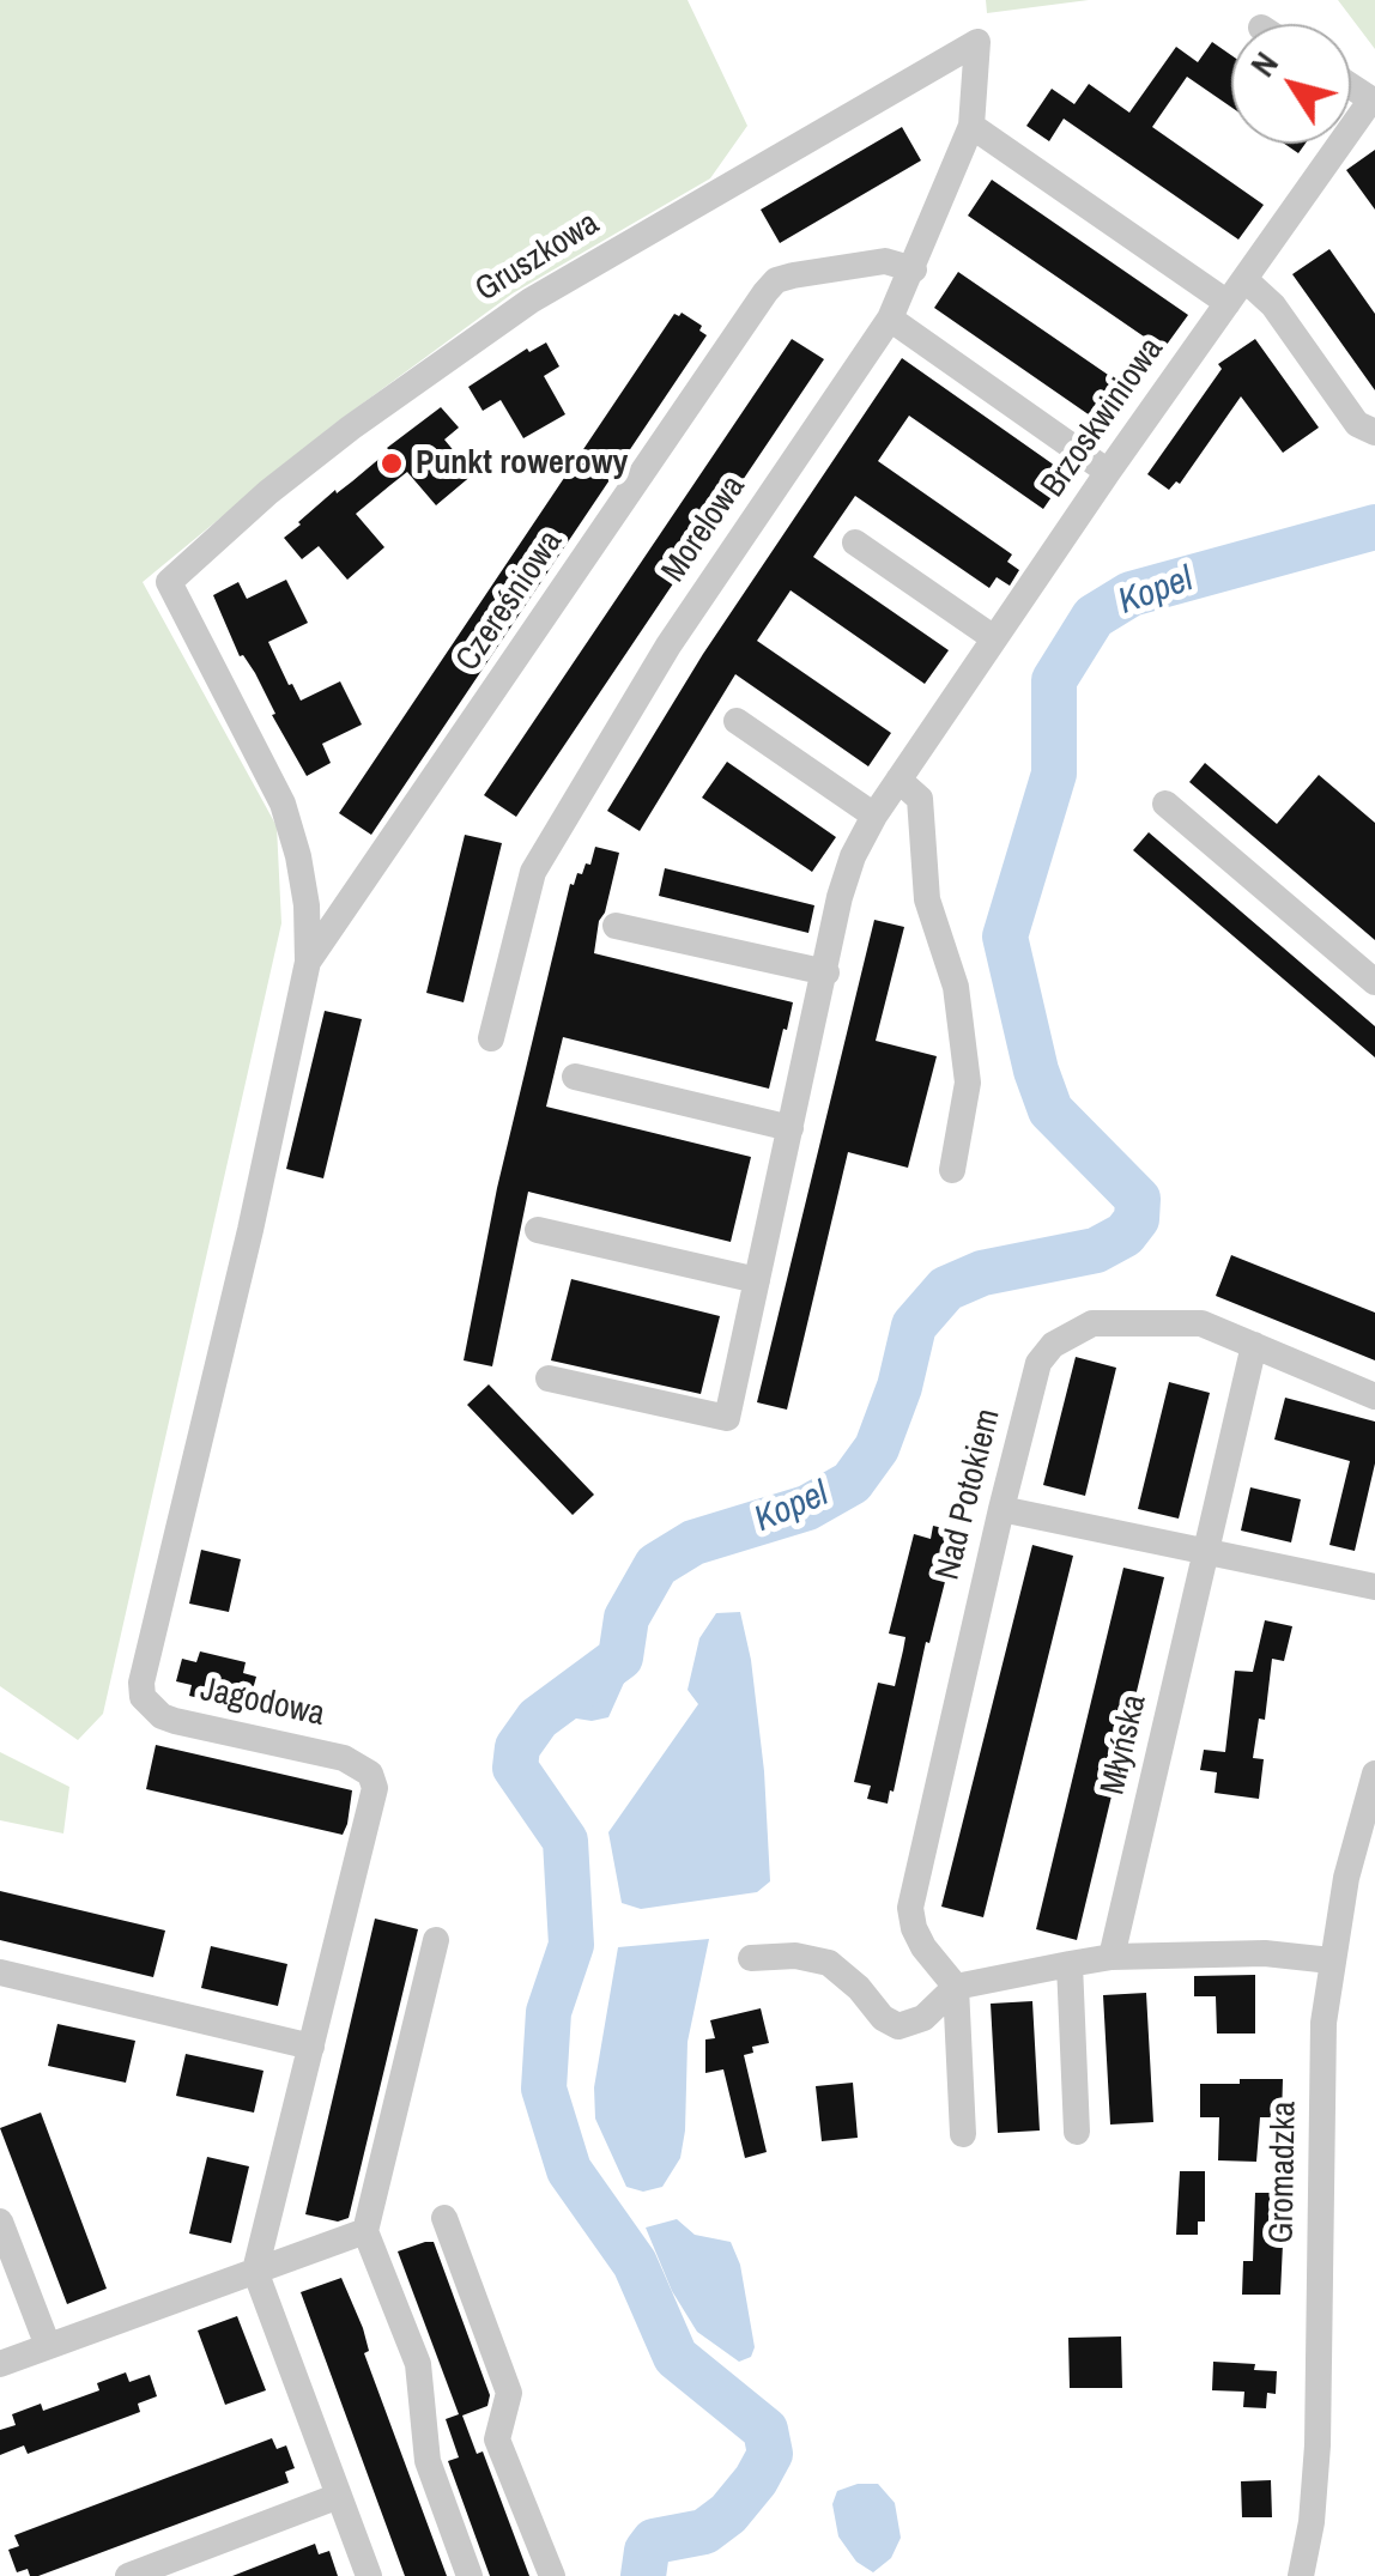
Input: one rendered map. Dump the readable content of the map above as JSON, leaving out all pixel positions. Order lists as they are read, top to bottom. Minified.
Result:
{"streets":{"street":["Gruszkowa","Brzoskwiniowa","Morelowa","Czereśniowa","Nad Potokiem","Jagodowa","Młyńska","Gromadzka"]},"crossings":[["Gruszkowa","Morelowa"],["Gruszkowa","Czereśniowa"],["Gruszkowa","Jagodowa"],["Morelowa","Czereśniowa"],["Czereśniowa","Jagodowa"],["Nad Potokiem","Młyńska"]],"water":["Kopel"],"places":["Punkt rowerowy"],"north":"top left"}
